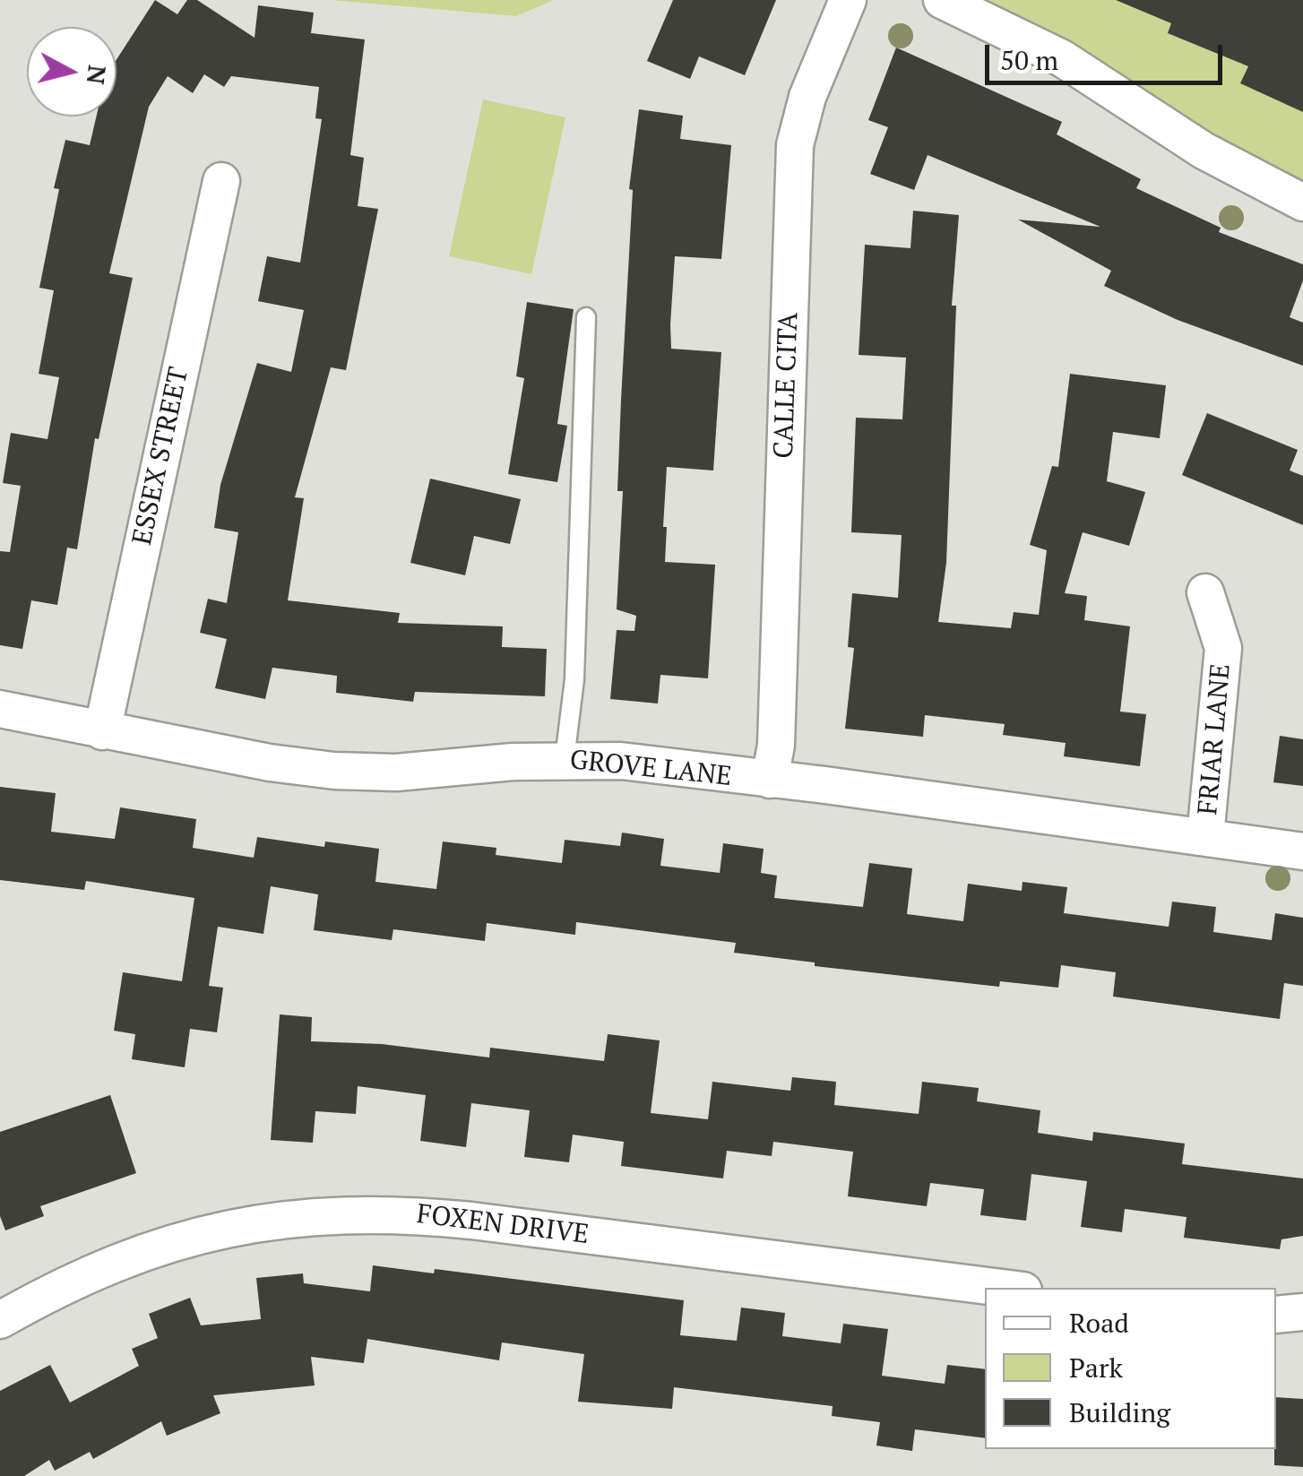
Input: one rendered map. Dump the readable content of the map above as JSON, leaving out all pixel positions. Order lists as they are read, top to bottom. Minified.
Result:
{"streets":{"street":["CALLE CITA","ESSEX STREET","FRIAR LANE","GROVE LANE","FOXEN DRIVE"]},"crossings":[["CALLE CITA","GROVE LANE"],["ESSEX STREET","GROVE LANE"],["FRIAR LANE","GROVE LANE"]],"legend":["Road","Park","Building"],"scale_bar":"50 m","north":"right"}
